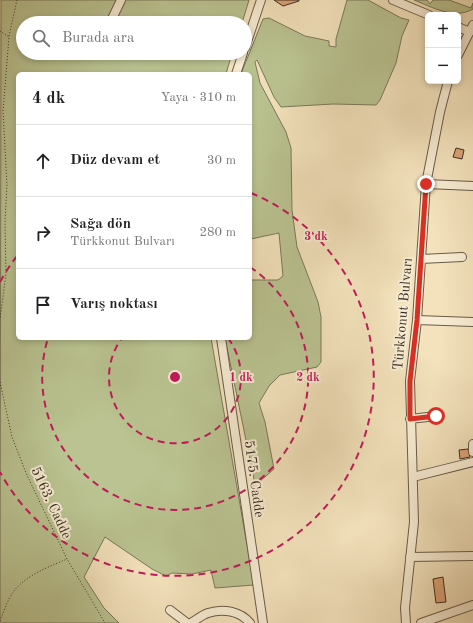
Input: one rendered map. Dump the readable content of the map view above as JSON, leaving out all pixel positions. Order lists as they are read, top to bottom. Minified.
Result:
{"streets":{"street":["Türkkonut Bulvarı","5175. Cadde"],"path":["5163. Cadde"]},"page":{"map_buttons":["+","−"],"search":"Burada ara","heading":["4 dk","Yaya · 310 m"],"list":[["Düz devam et","30 m"],["Sağa dön","Türkkonut Bulvarı","280 m"],"Varış noktası"]},"rings":["3 dk","1 dk","2 dk"]}
